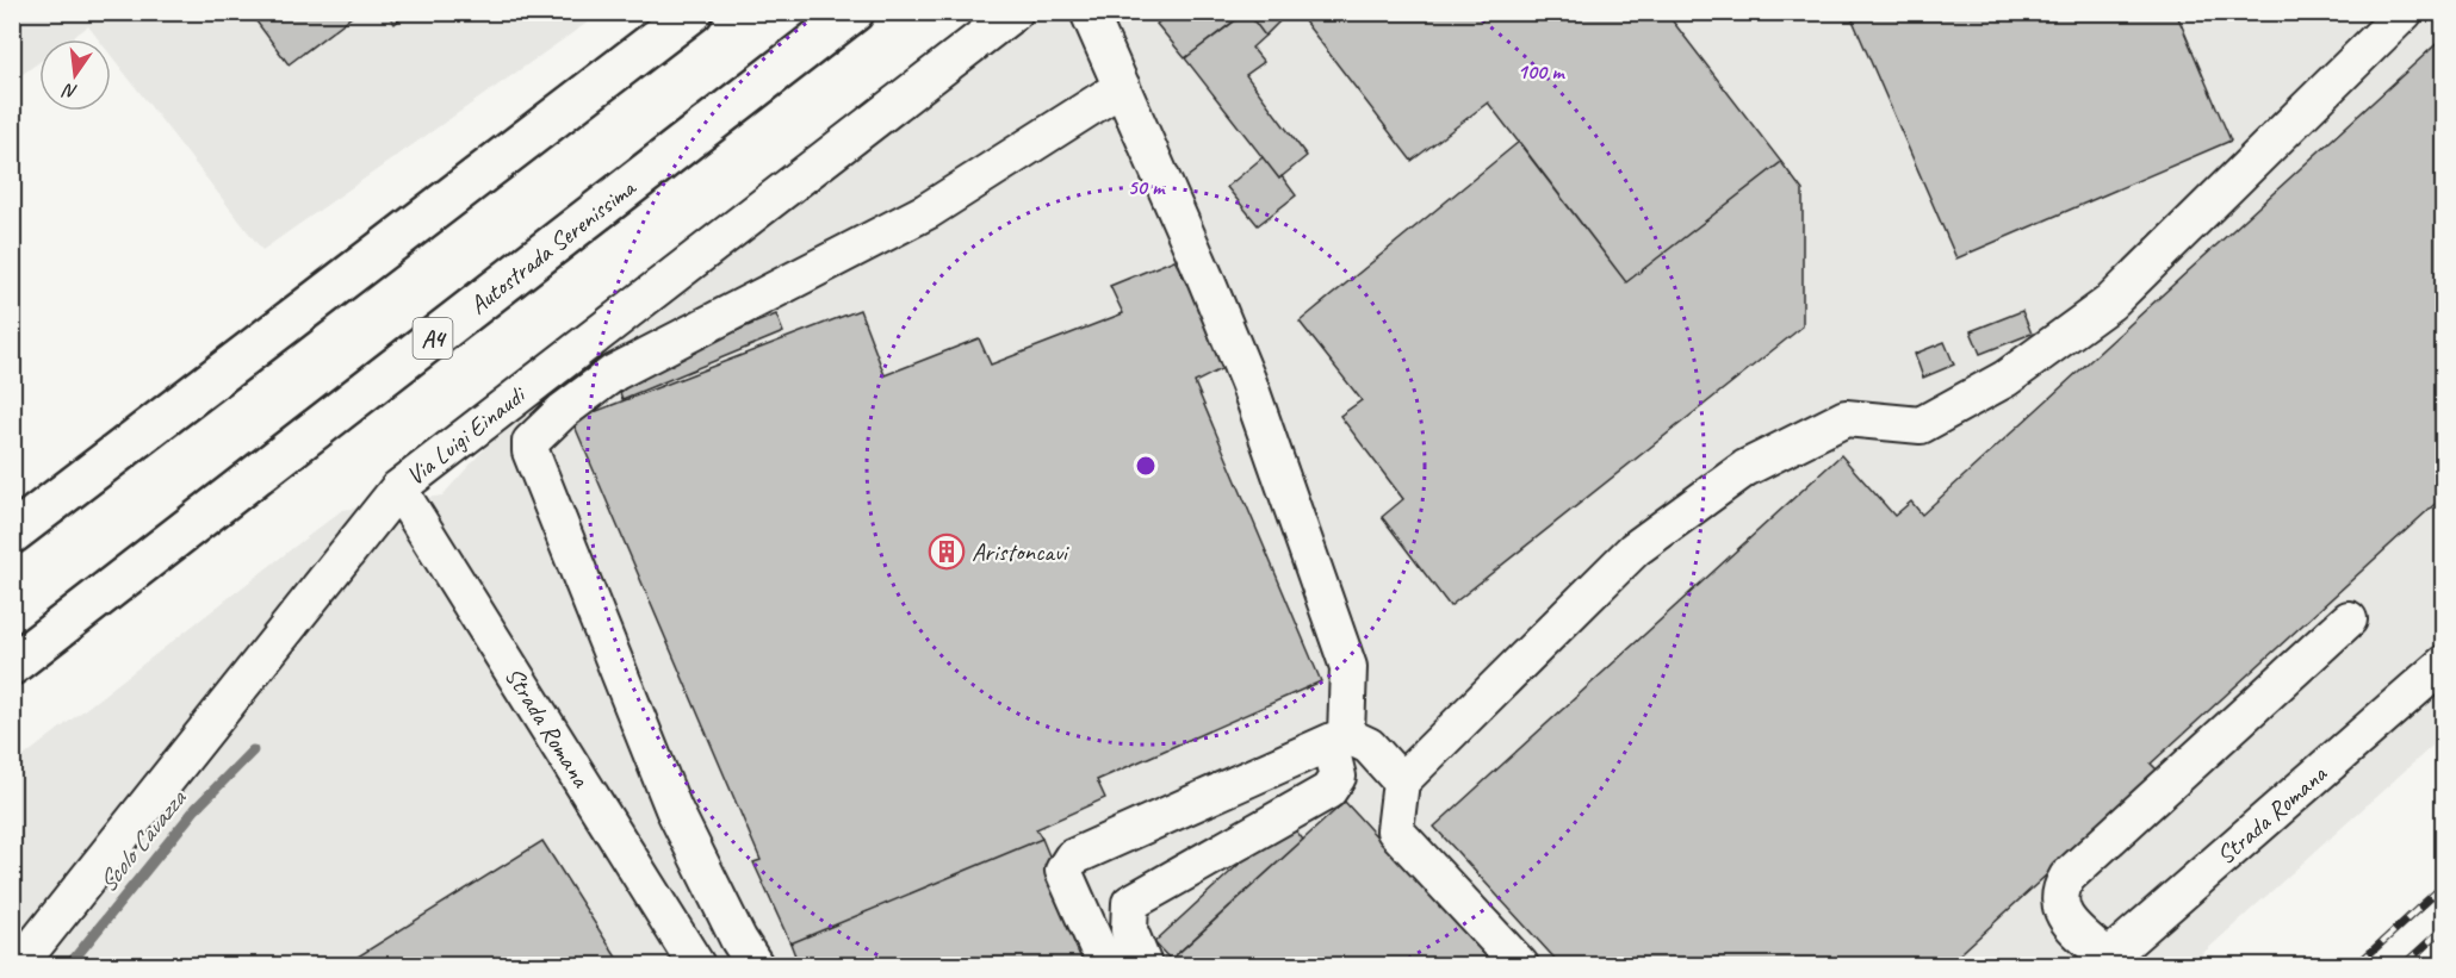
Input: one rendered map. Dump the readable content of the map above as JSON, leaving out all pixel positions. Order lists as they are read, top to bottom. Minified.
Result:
{"streets":{"highway":["Autostrada Serenissima","A4"],"street":["Via Luigi Einaudi","Strada Romana"]},"crossings":[["Via Luigi Einaudi","Strada Romana"]],"water":["Scolo Cavazza"],"places":{"building":["Aristoncavi"]},"north":"bottom","rings":["100 m","50 m"]}
